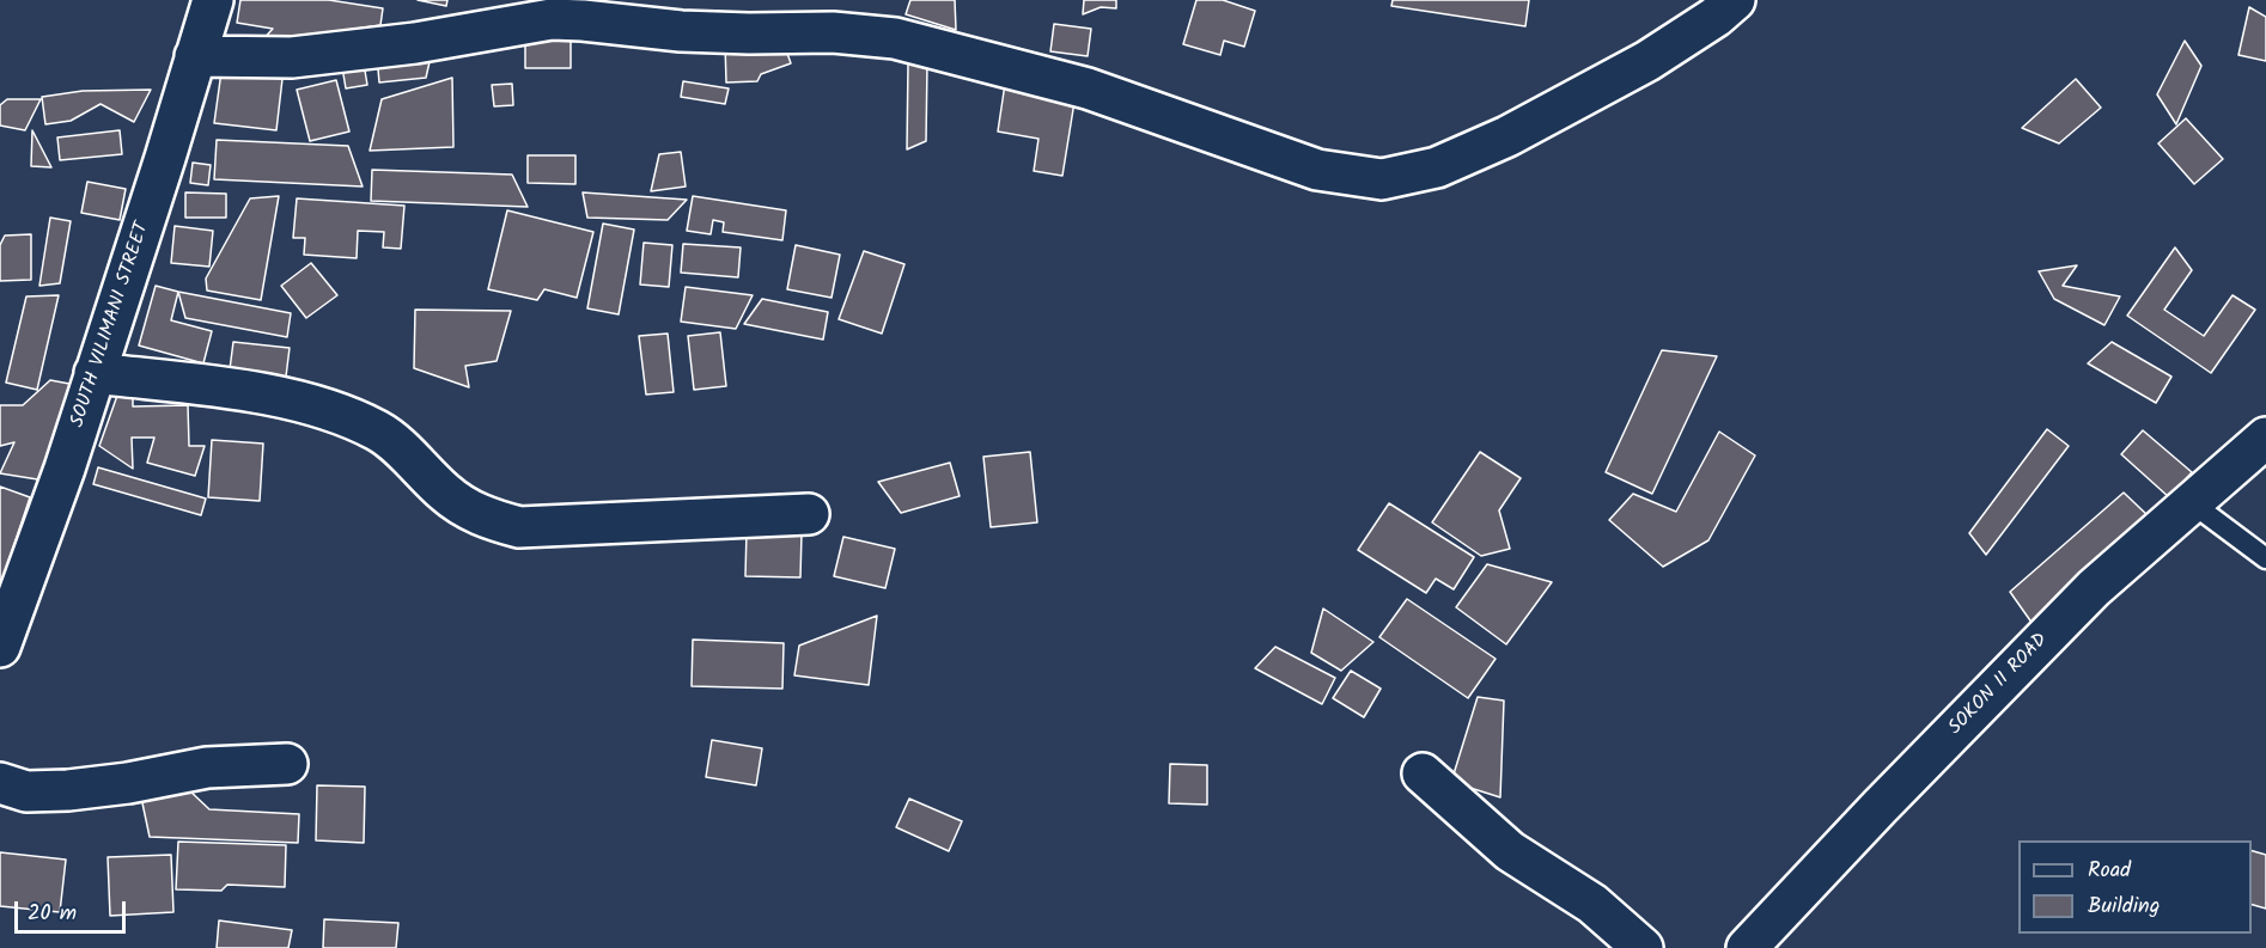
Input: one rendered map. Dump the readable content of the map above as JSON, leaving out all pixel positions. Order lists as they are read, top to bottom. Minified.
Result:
{"streets":{"street":["SOUTH VILIMANI STREET","SOKON II ROAD"]},"legend":["Road","Building"],"scale_bar":"20 m"}
